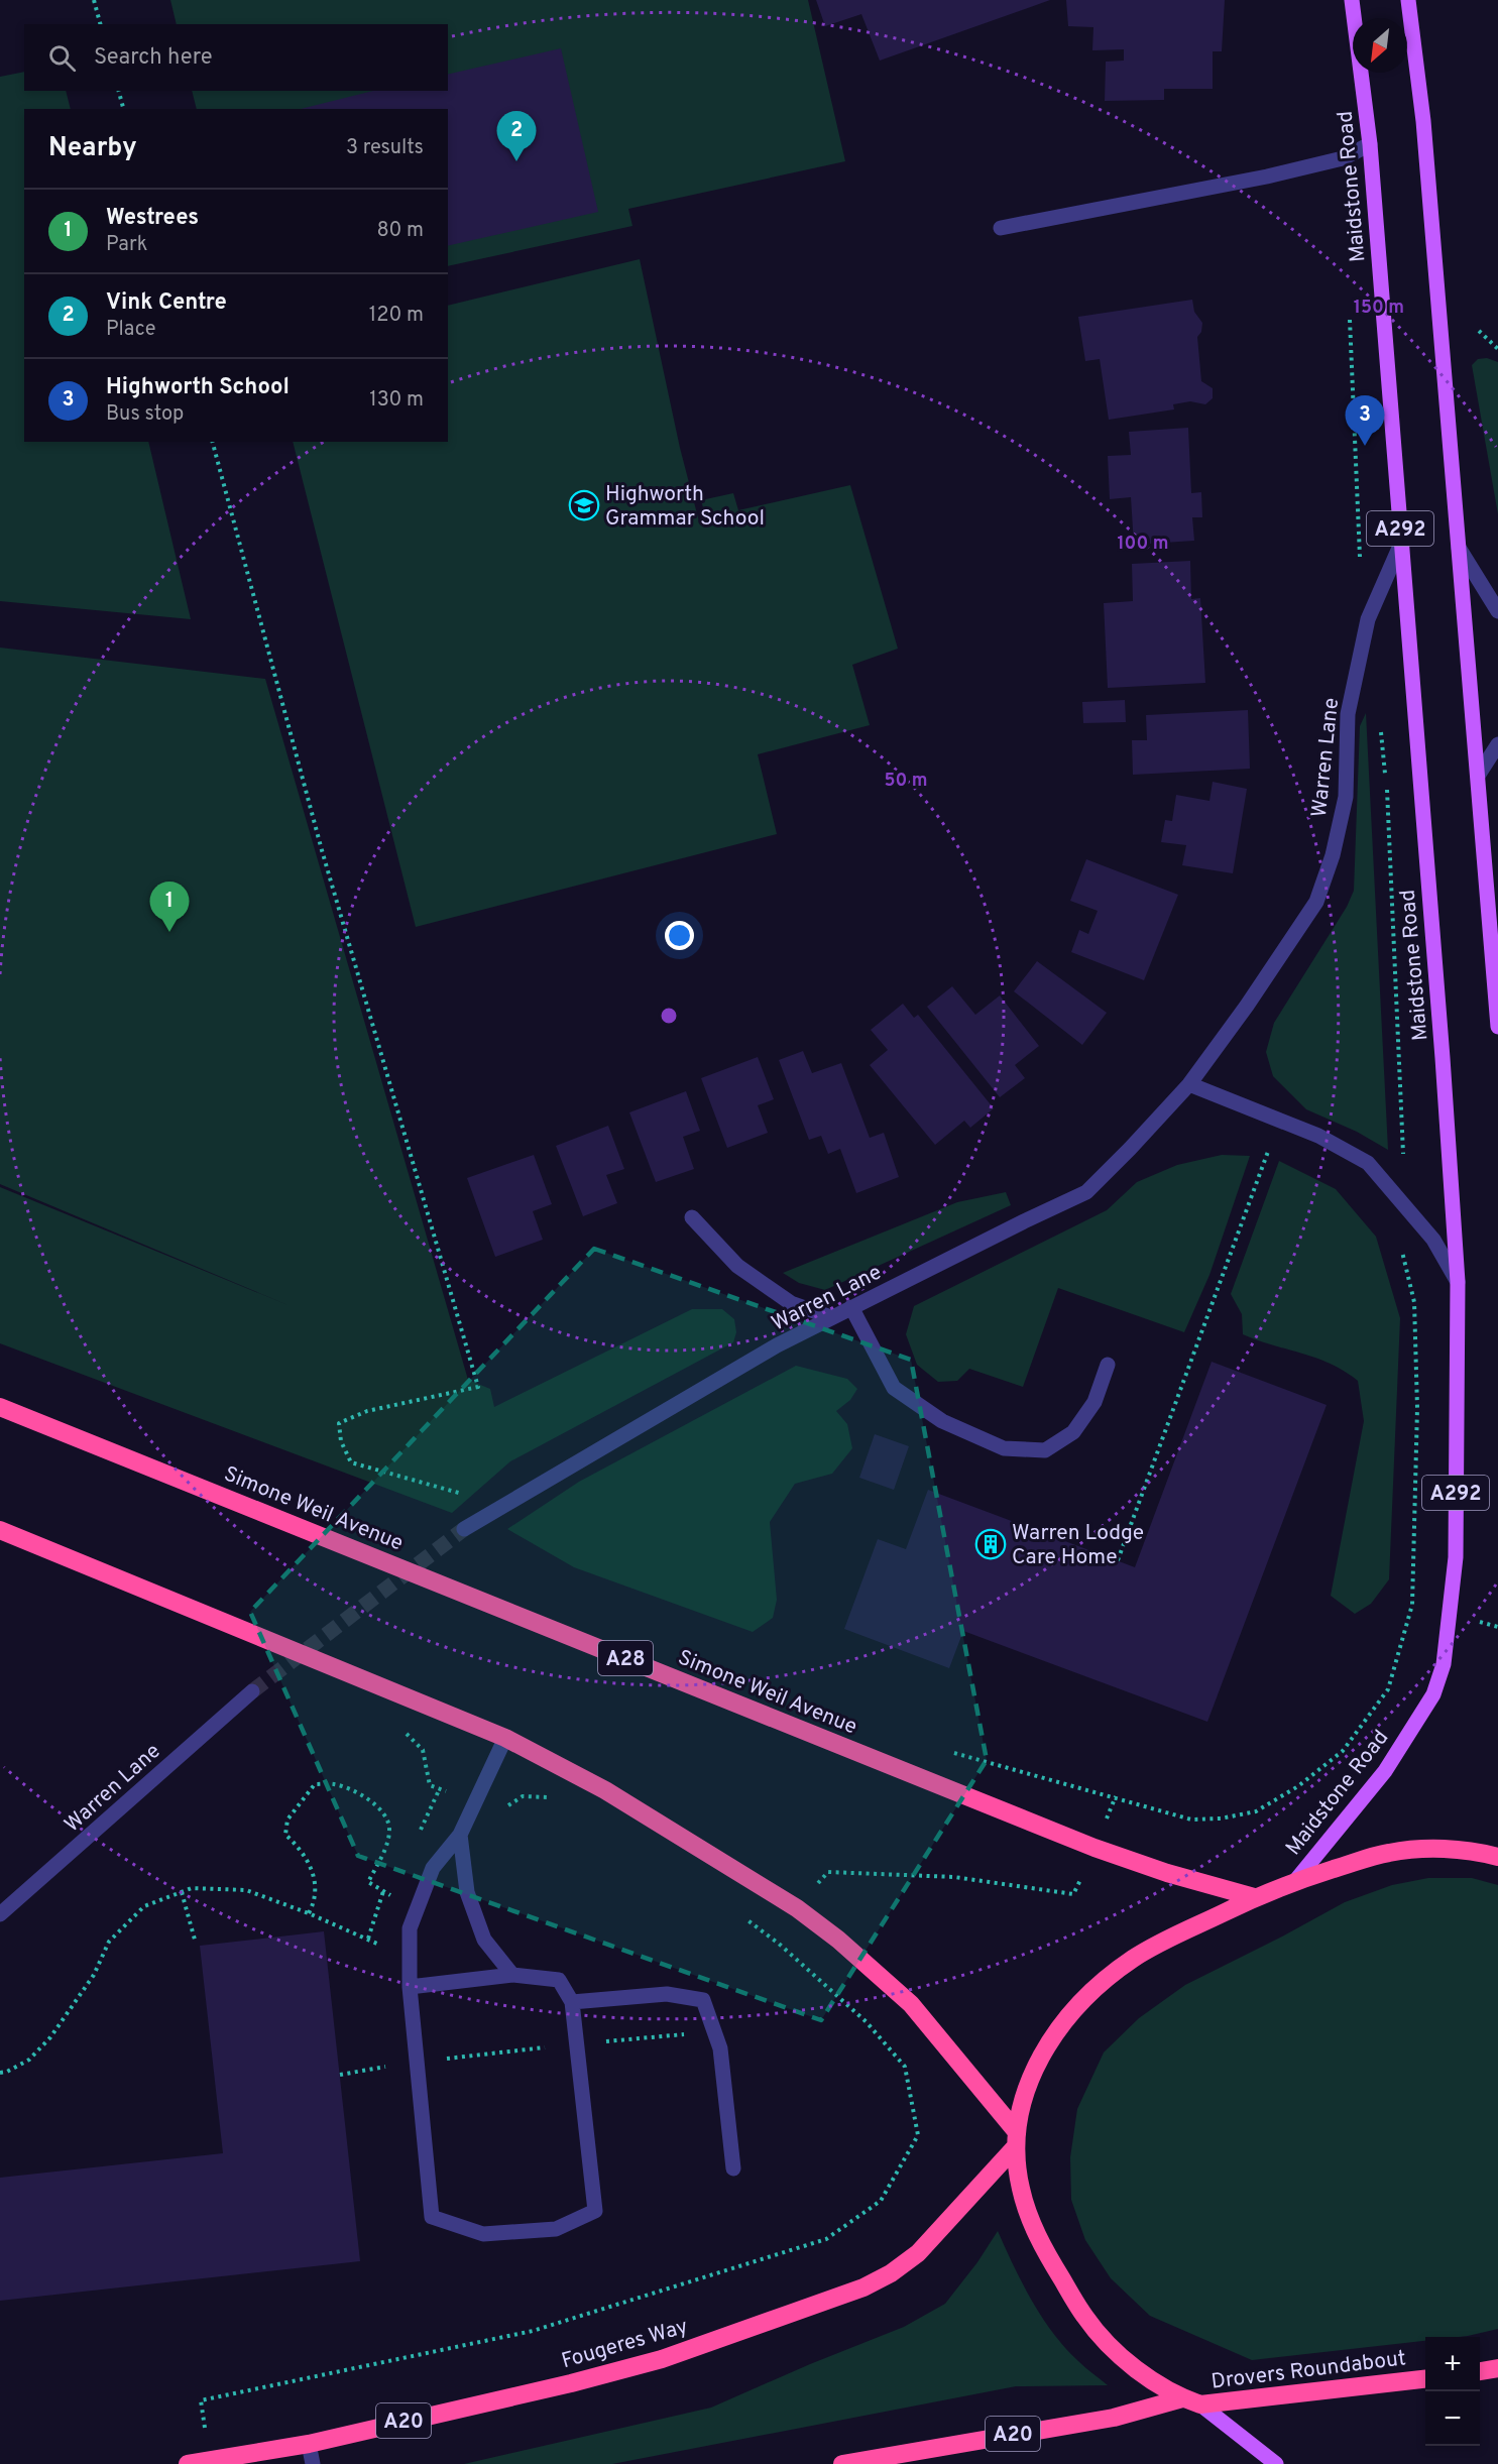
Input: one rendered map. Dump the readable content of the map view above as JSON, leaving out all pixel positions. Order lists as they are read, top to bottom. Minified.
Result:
{"streets":{"highway":["Simone Weil Avenue","A28","Fougeres Way","Drovers Roundabout","A20"],"main road":["Maidstone Road","A292"],"street":["Warren Lane"]},"crossings":[["Maidstone Road","Warren Lane"],["Maidstone Road","Drovers Roundabout"],["Simone Weil Avenue","Drovers Roundabout"],["Fougeres Way","Drovers Roundabout"],["Drovers Roundabout","A20"]],"places":{"school or university":["Highworth Grammar School"],"building":["Warren Lodge Care Home"]},"north":"bottom left","page":{"search":"Search here","heading":["Nearby","3 results"],"pins":["2","3","1"],"list":[{"mark":"1","name":"Westrees","note":"Park","value":"80 m"},{"mark":"2","name":"Vink Centre","note":"Place","value":"120 m"},{"mark":"3","name":"Highworth School","note":"Bus stop","value":"130 m"}],"map_buttons":["+","−"]},"rings":["150 m","100 m","50 m"]}
